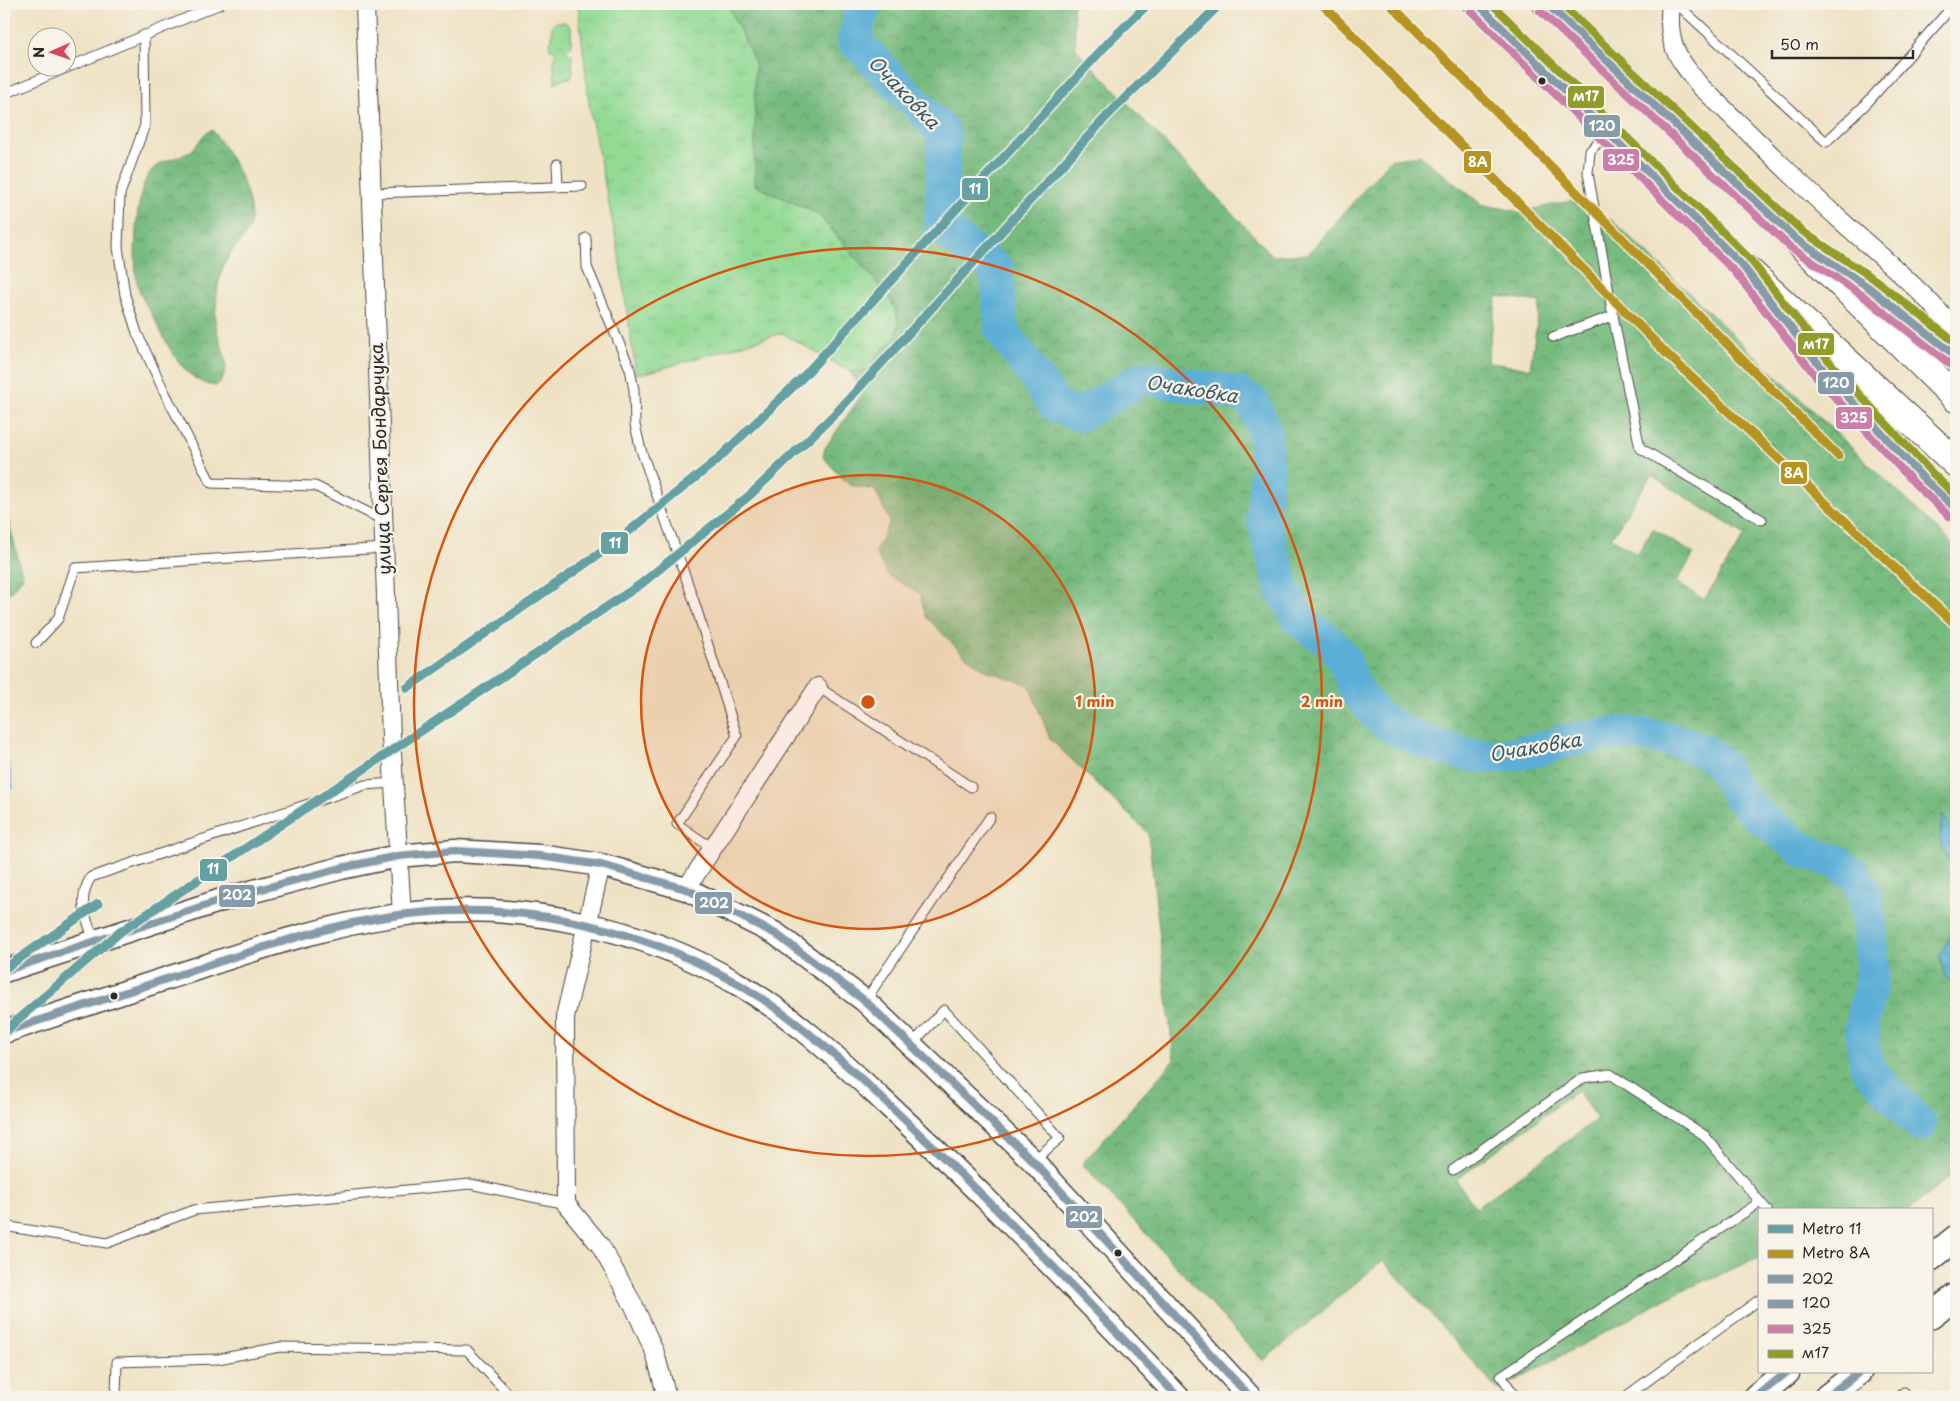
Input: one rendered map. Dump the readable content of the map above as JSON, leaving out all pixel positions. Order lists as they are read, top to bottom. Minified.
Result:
{"streets":{"street":["улица Сергея Бондарчука"]},"water":["Очаковка"],"lines":["metro line 11","metro line 8А","transit line 120","transit line м17","transit line 325","transit line 202"],"legend":["Metro 11","Metro 8А","202","120","325","м17"],"scale_bar":"50 m","north":"left","rings":["1 min","2 min"]}
